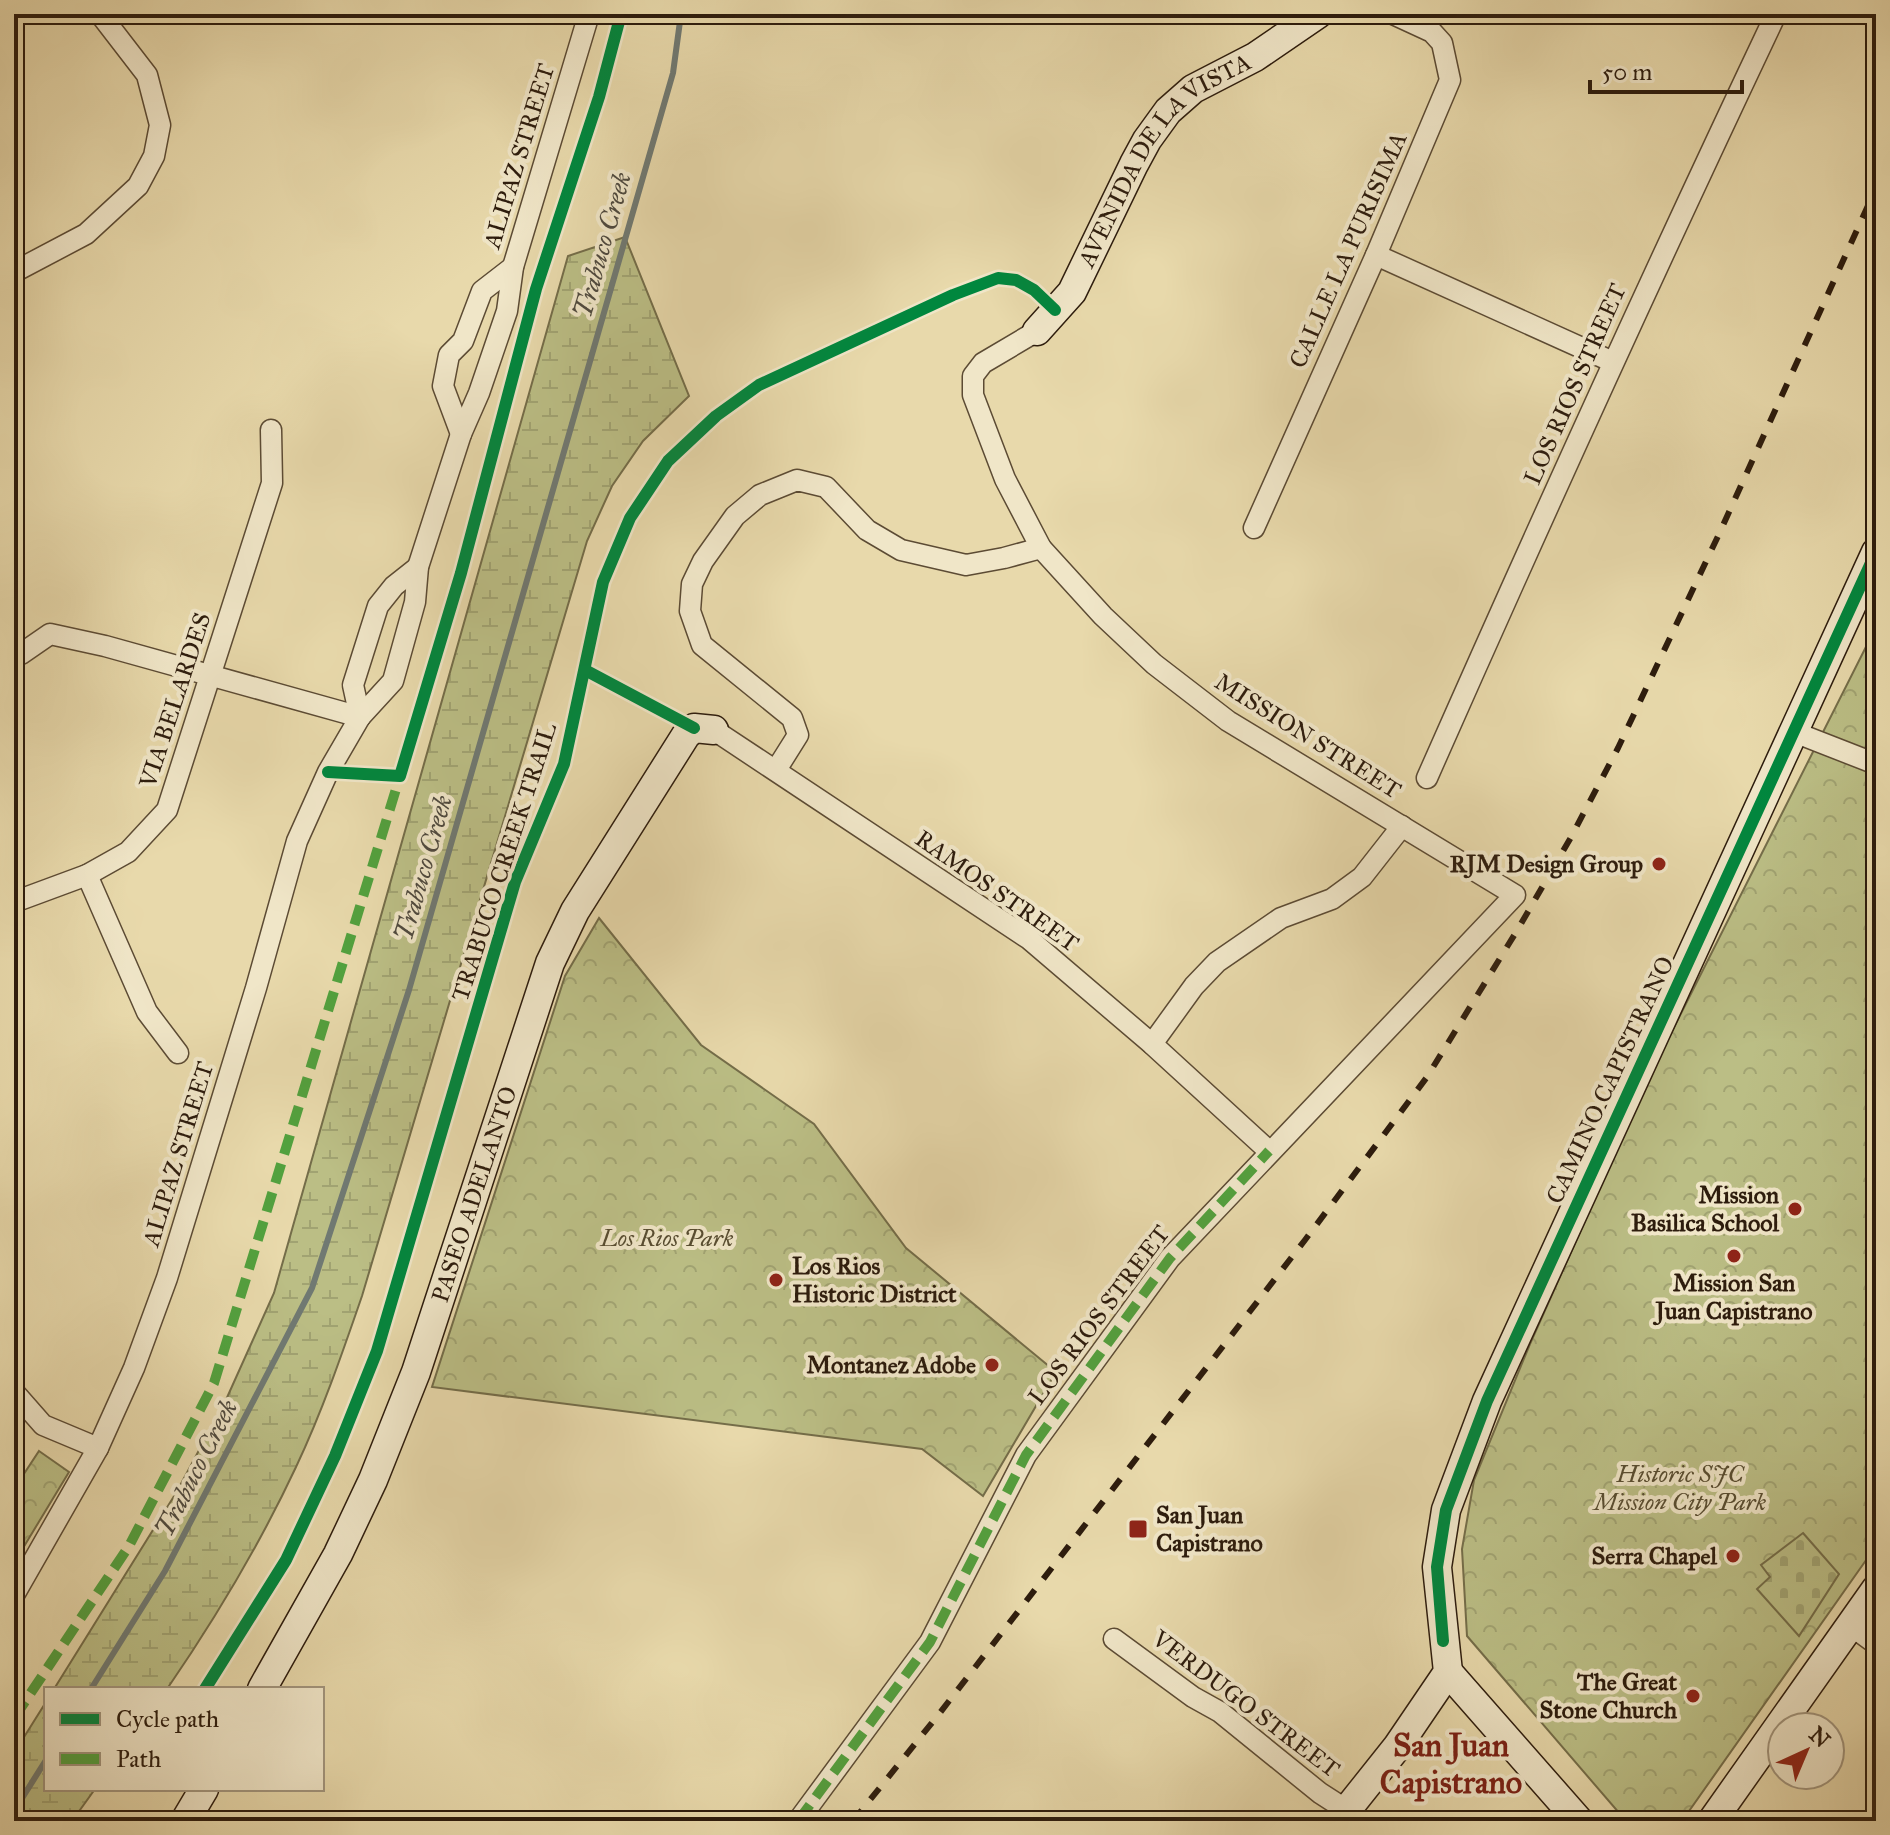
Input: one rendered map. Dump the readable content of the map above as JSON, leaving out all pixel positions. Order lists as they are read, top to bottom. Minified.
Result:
{"streets":{"street":["ALIPAZ STREET","AVENIDA DE LA VISTA","CALLE LA PURISIMA","LOS RIOS STREET","VIA BELARDES","MISSION STREET","RAMOS STREET","CAMINO CAPISTRANO","PASEO ADELANTO","VERDUGO STREET"],"cycle path":["TRABUCO CREEK TRAIL"]},"crossings":[["AVENIDA DE LA VISTA","MISSION STREET"],["LOS RIOS STREET","MISSION STREET"],["LOS RIOS STREET","RAMOS STREET"],["RAMOS STREET","PASEO ADELANTO"]],"districts":["San Juan Capistrano"],"water":["Trabuco Creek"],"parks":["Los Rios Park","Historic SJC Mission City Park"],"places":{"other":["RJM Design Group","Mission Basilica School","Mission San Juan Capistrano","Los Rios Historic District","Montanez Adobe","Serra Chapel","The Great Stone Church"],"transit":["San Juan Capistrano"]},"legend":["Cycle path","Path"],"scale_bar":"50 m","north":"top right"}
